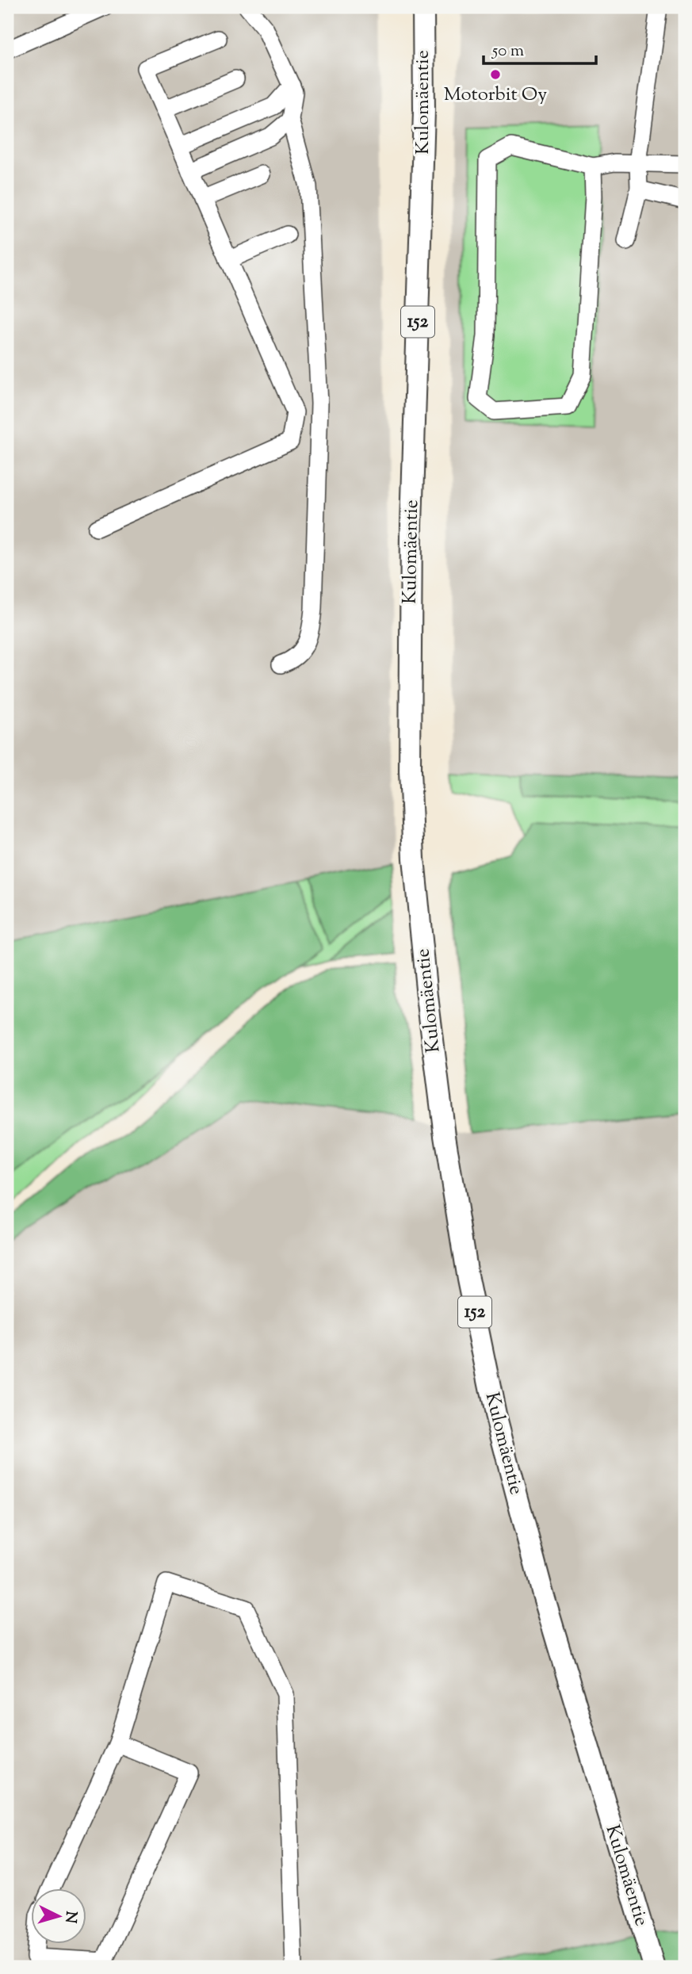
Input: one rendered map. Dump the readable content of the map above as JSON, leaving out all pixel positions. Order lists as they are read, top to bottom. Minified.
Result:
{"streets":{"main road":["Kulomäentie","152"]},"places":["Motorbit Oy"],"scale_bar":"50 m","north":"right"}
